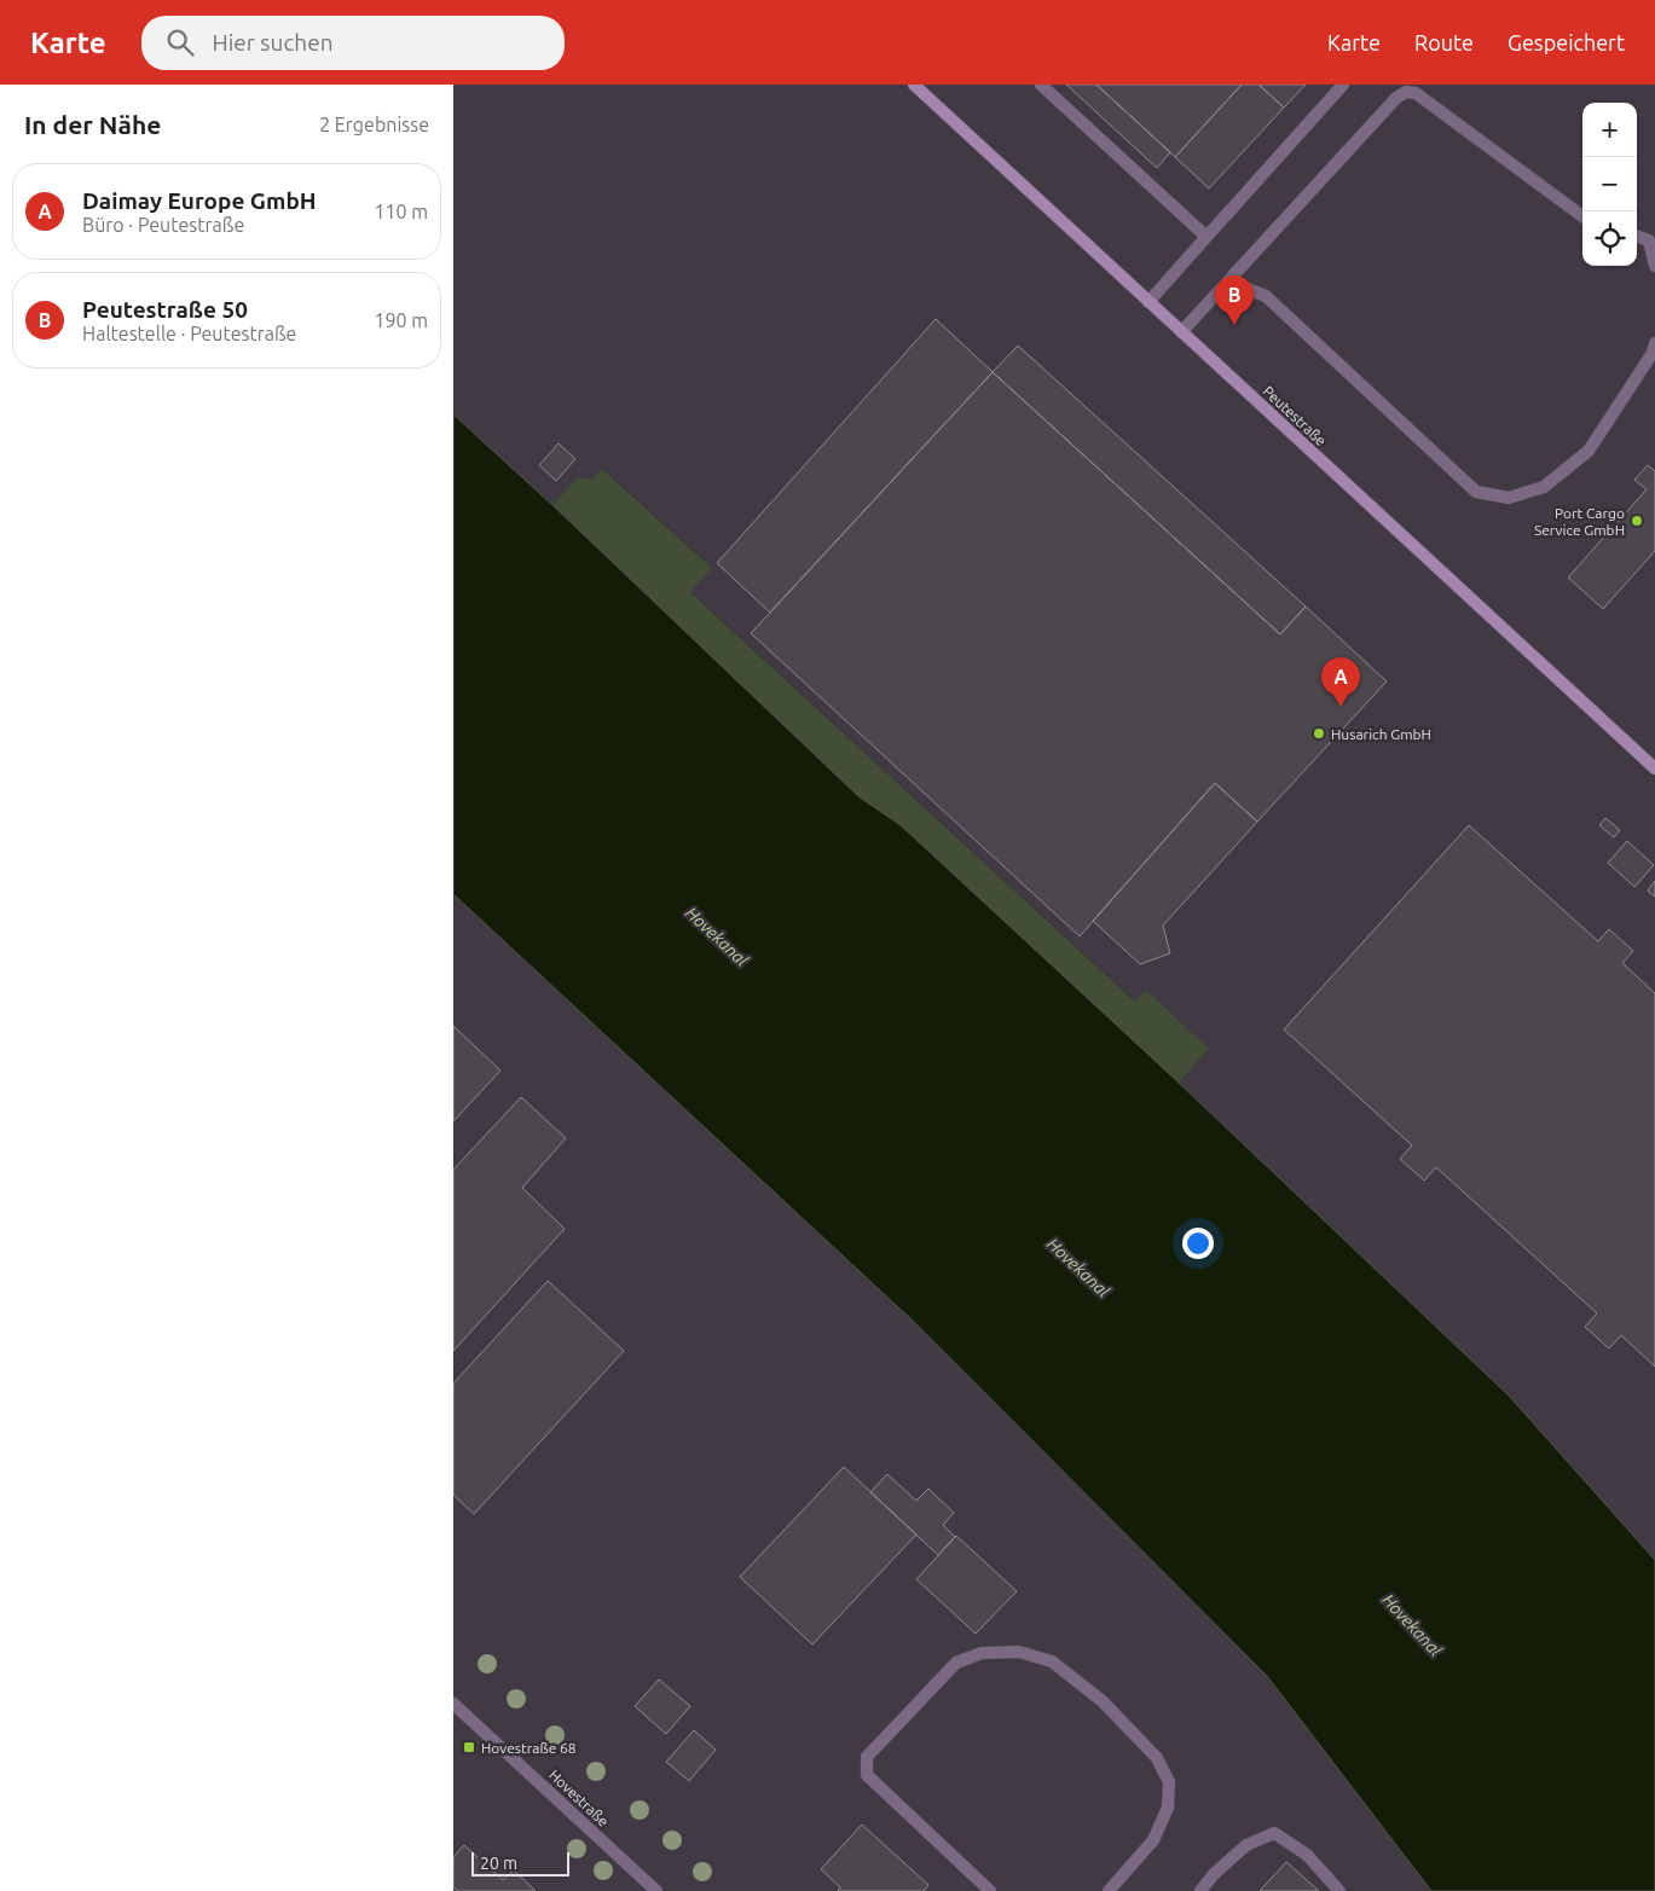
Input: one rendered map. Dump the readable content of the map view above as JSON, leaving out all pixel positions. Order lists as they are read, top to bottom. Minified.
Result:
{"streets":{"street":["Peutestraße","Hovestraße"]},"water":["Hovekanal"],"places":{"other":["Port Cargo Service GmbH","Husarich GmbH"],"transit":["Hovestraße 68"]},"scale_bar":"20 m","page":{"header":"Karte","search":"Hier suchen","nav":["Karte","Route","Gespeichert"],"heading":["In der Nähe","2 Ergebnisse"],"map_buttons":["+","−"],"list":[{"mark":"A","name":"Daimay Europe GmbH","note":"Büro · Peutestraße","value":"110 m"},{"mark":"B","name":"Peutestraße 50","note":"Haltestelle · Peutestraße","value":"190 m"}],"pins":["B","A"],"scale":"20 m"}}
